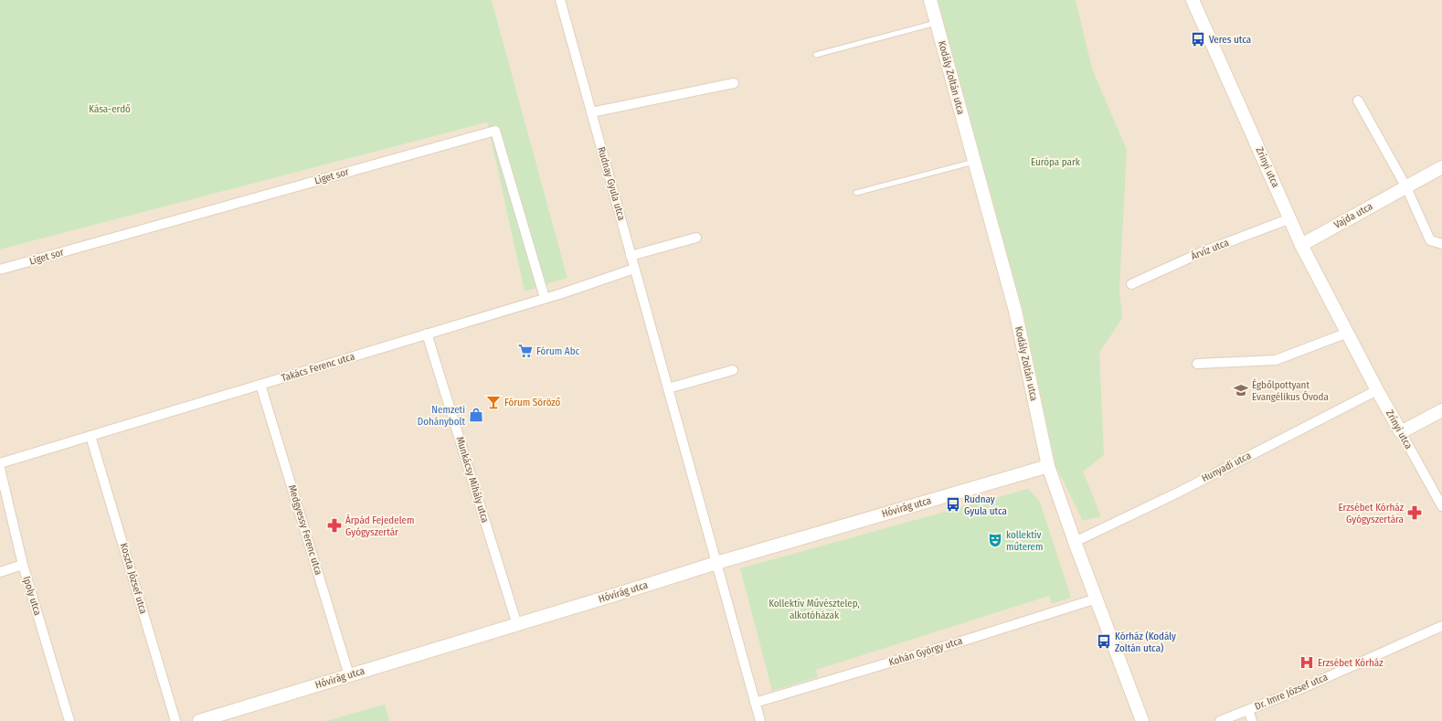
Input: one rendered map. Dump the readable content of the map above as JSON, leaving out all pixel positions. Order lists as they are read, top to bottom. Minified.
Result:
{"streets":{"street":["Kodály Zoltán utca","Zrínyi utca","Liget sor","Rudnay Gyula utca","Vajda utca","Árvíz utca","Takács Ferenc utca","Hunyadi utca","Munkácsy Mihály utca","Hóvirág utca","Medgyessy Ferenc utca","Koszta József utca","Ipoly utca","Kohán György utca","Dr. Imre József utca"]},"crossings":[["Kodály Zoltán utca","Hunyadi utca"],["Kodály Zoltán utca","Hóvirág utca"],["Kodály Zoltán utca","Kohán György utca"],["Zrínyi utca","Vajda utca"],["Zrínyi utca","Árvíz utca"],["Zrínyi utca","Hunyadi utca"],["Liget sor","Takács Ferenc utca"],["Rudnay Gyula utca","Takács Ferenc utca"],["Rudnay Gyula utca","Hóvirág utca"],["Rudnay Gyula utca","Kohán György utca"],["Takács Ferenc utca","Munkácsy Mihály utca"],["Takács Ferenc utca","Medgyessy Ferenc utca"],["Takács Ferenc utca","Koszta József utca"],["Munkácsy Mihály utca","Hóvirág utca"],["Hóvirág utca","Medgyessy Ferenc utca"]],"parks":["Kása-erdő","Európa park","Kollektív Művésztelep, alkotóházak"],"places":{"bus stop":["Veres utca","Rudnay Gyula utca","Kórház (Kodály Zoltán utca)"],"supermarket":["Fórum Abc"],"school or university":["Égbőlpottyant Evangélikus Óvoda"],"bar":["Fórum Söröző"],"shop":["Nemzeti Dohánybolt"],"pharmacy":["Erzsébet Kórház Gyógyszertára","Árpád Fejedelem Gyógyszertár"],"theatre":["kollektív műterem"],"hospital":["Erzsébet Kórház"]}}
